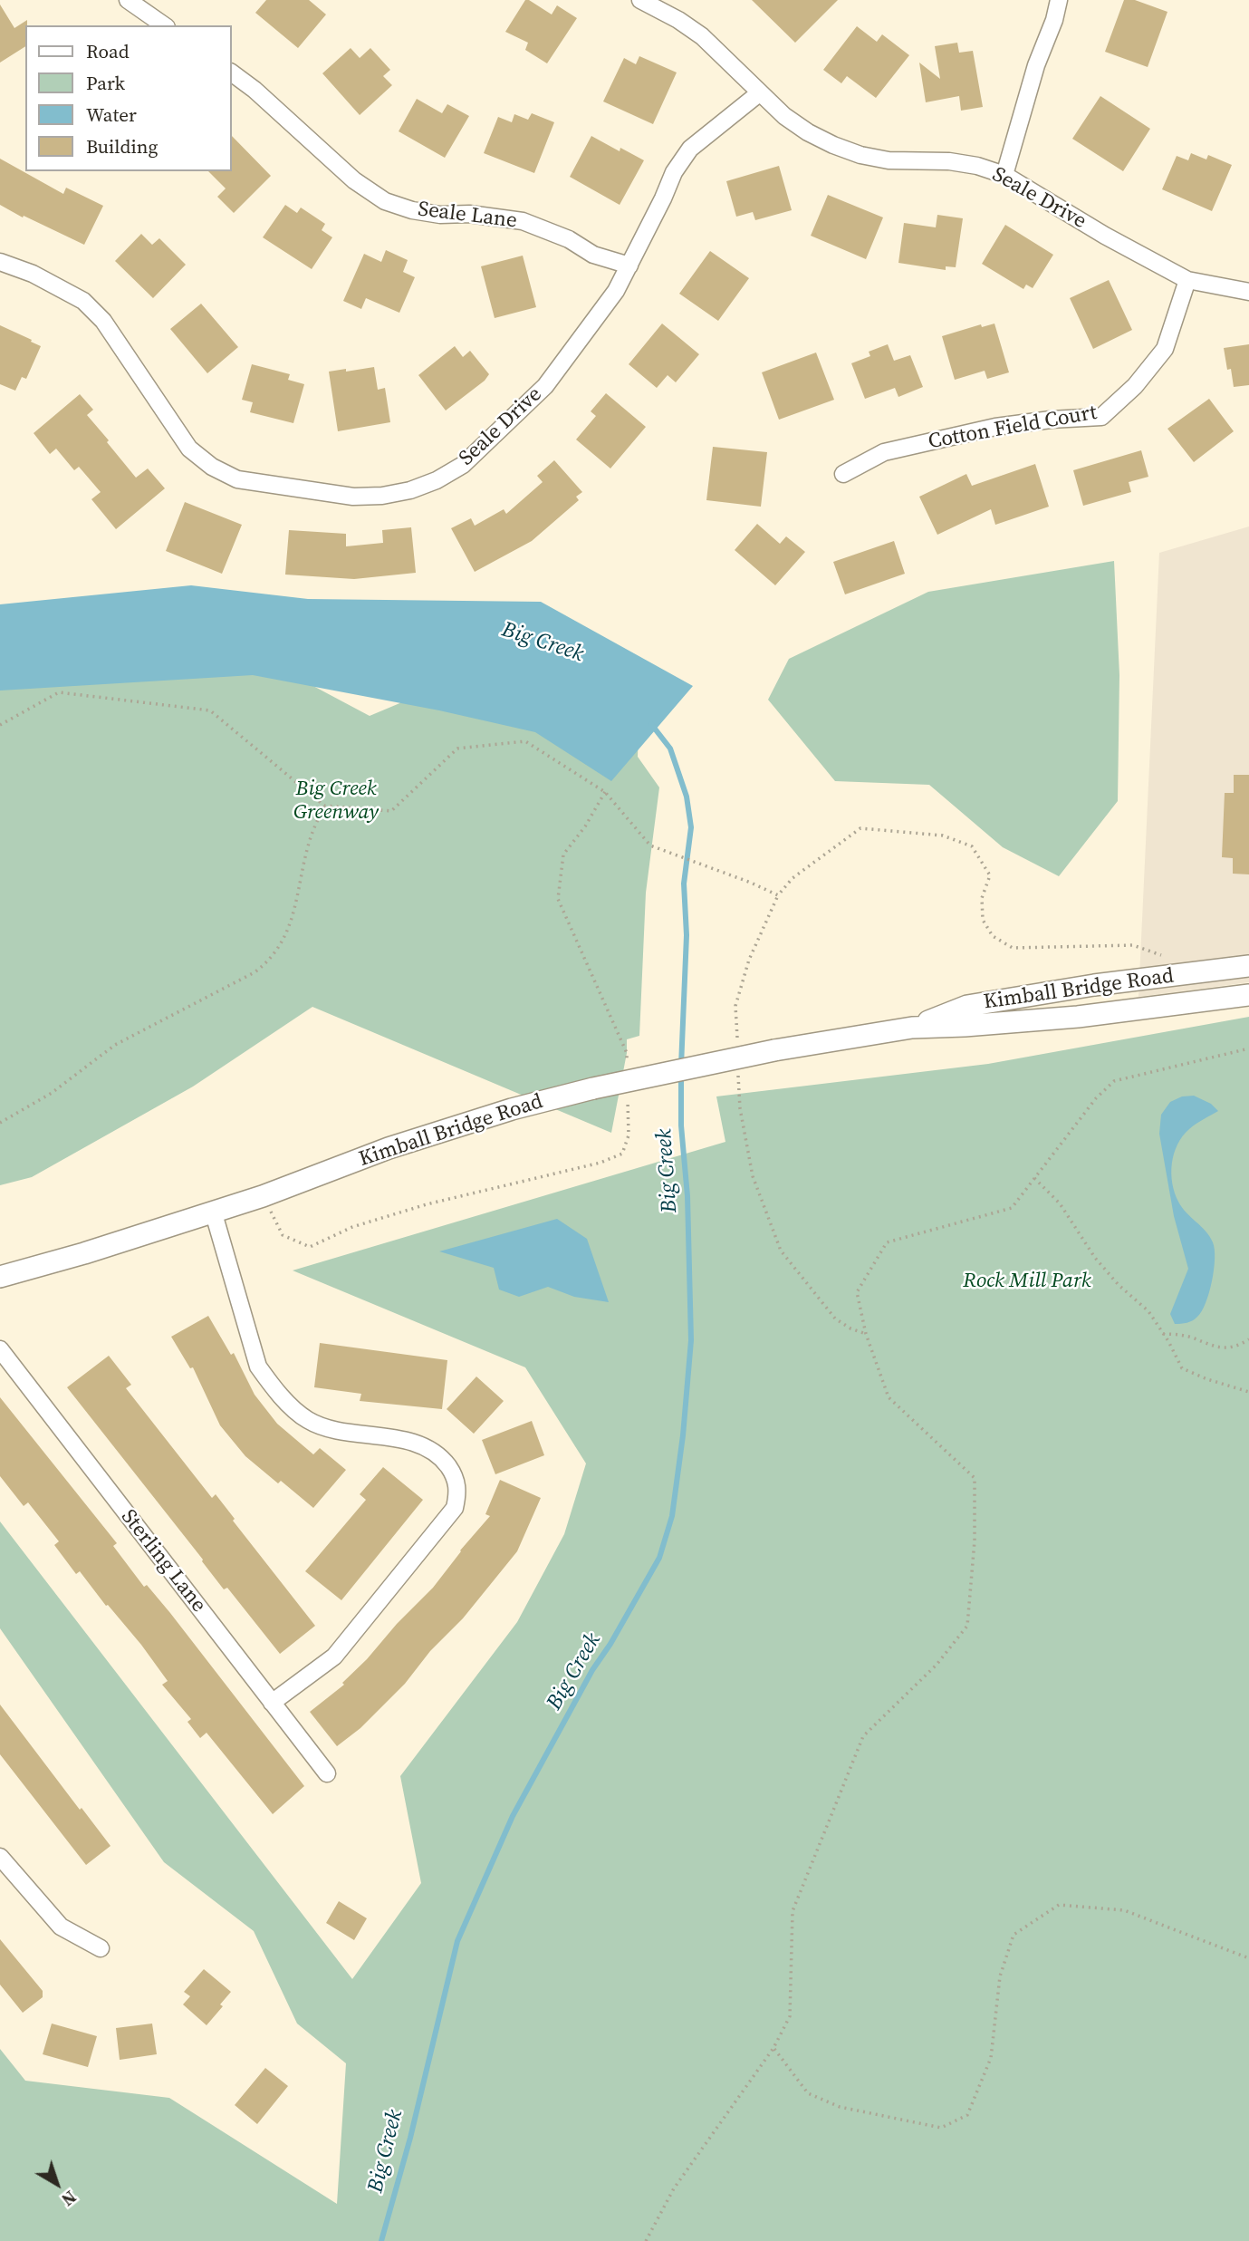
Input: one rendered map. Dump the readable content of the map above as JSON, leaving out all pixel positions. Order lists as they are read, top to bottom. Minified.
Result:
{"streets":{"street":["Seale Drive","Seale Lane","Cotton Field Court","Kimball Bridge Road","Sterling Lane"]},"crossings":[["Seale Drive","Seale Lane"],["Seale Drive","Cotton Field Court"]],"water":["Big Creek"],"parks":["Big Creek Greenway","Rock Mill Park"],"legend":["Road","Park","Water","Building"],"north":"bottom right"}
